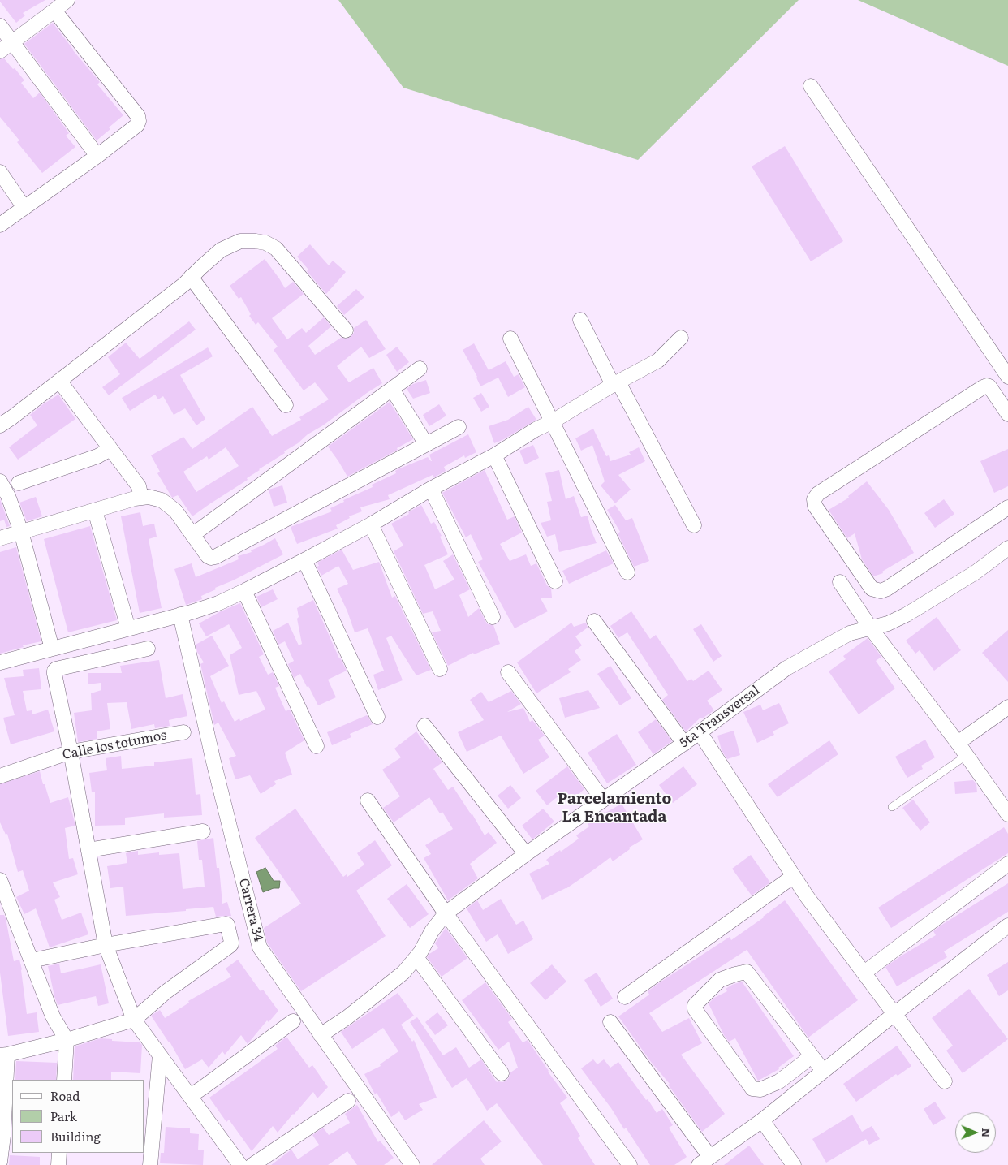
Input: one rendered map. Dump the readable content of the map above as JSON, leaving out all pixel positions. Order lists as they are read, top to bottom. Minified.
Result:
{"streets":{"street":["5ta Transversal","Calle los totumos","Carrera 34"]},"crossings":[["5ta Transversal","Carrera 34"]],"districts":["Parcelamiento La Encantada"],"legend":["Road","Park","Building"],"north":"right"}
